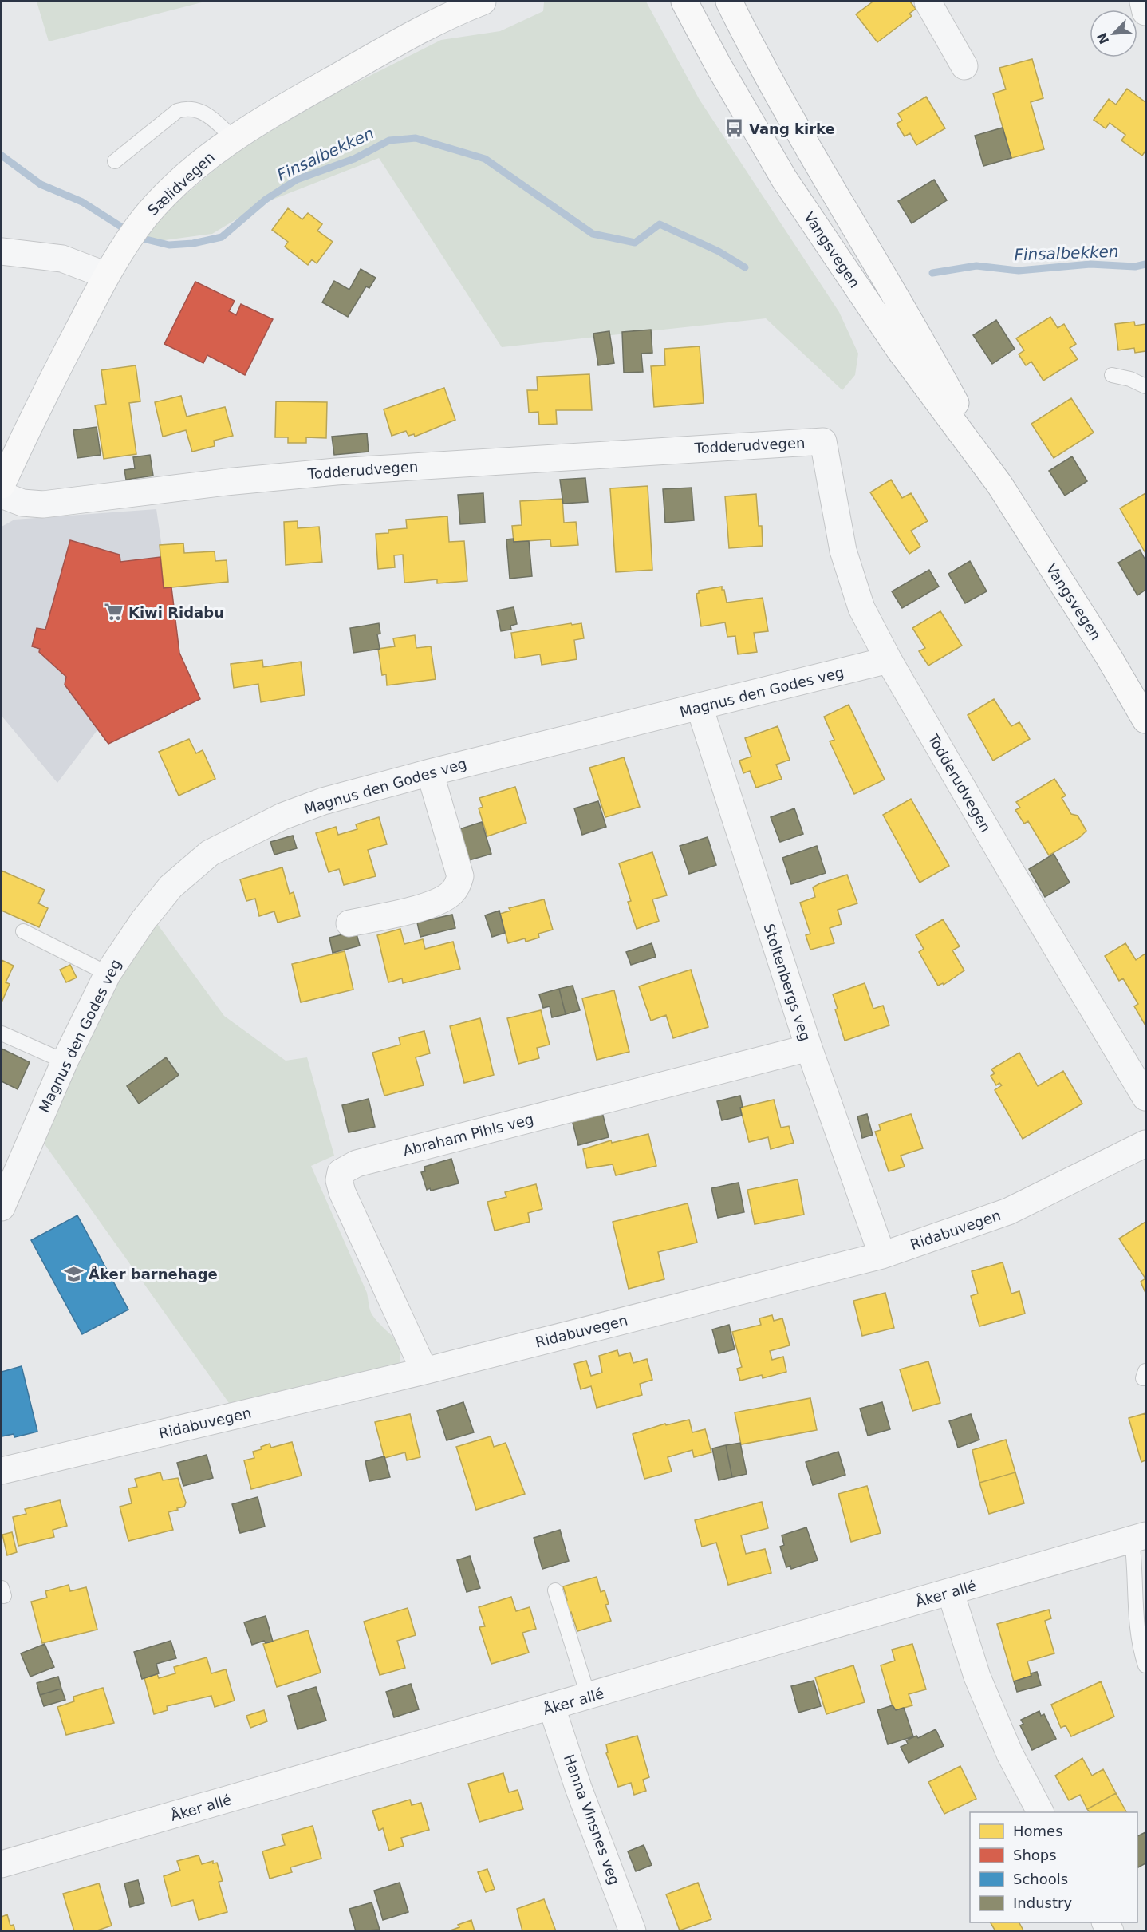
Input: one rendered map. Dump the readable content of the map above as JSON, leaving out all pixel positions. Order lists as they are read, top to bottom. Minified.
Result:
{"streets":{"main road":["Sælidvegen","Vangsvegen"],"street":["Todderudvegen","Magnus den Godes veg","Stoltenbergs veg","Abraham Pihls veg","Ridabuvegen","Åker allé","Hanna Vinsnes veg"]},"crossings":[["Todderudvegen","Magnus den Godes veg"],["Magnus den Godes veg","Stoltenbergs veg"],["Stoltenbergs veg","Abraham Pihls veg"],["Stoltenbergs veg","Ridabuvegen"],["Abraham Pihls veg","Ridabuvegen"],["Åker allé","Hanna Vinsnes veg"]],"water":["Finsalbekken"],"places":{"bus stop":["Vang kirke"],"supermarket":["Kiwi Ridabu"],"school or university":["Åker barnehage"]},"legend":["Homes","Shops","Schools","Industry"],"north":"bottom left"}
